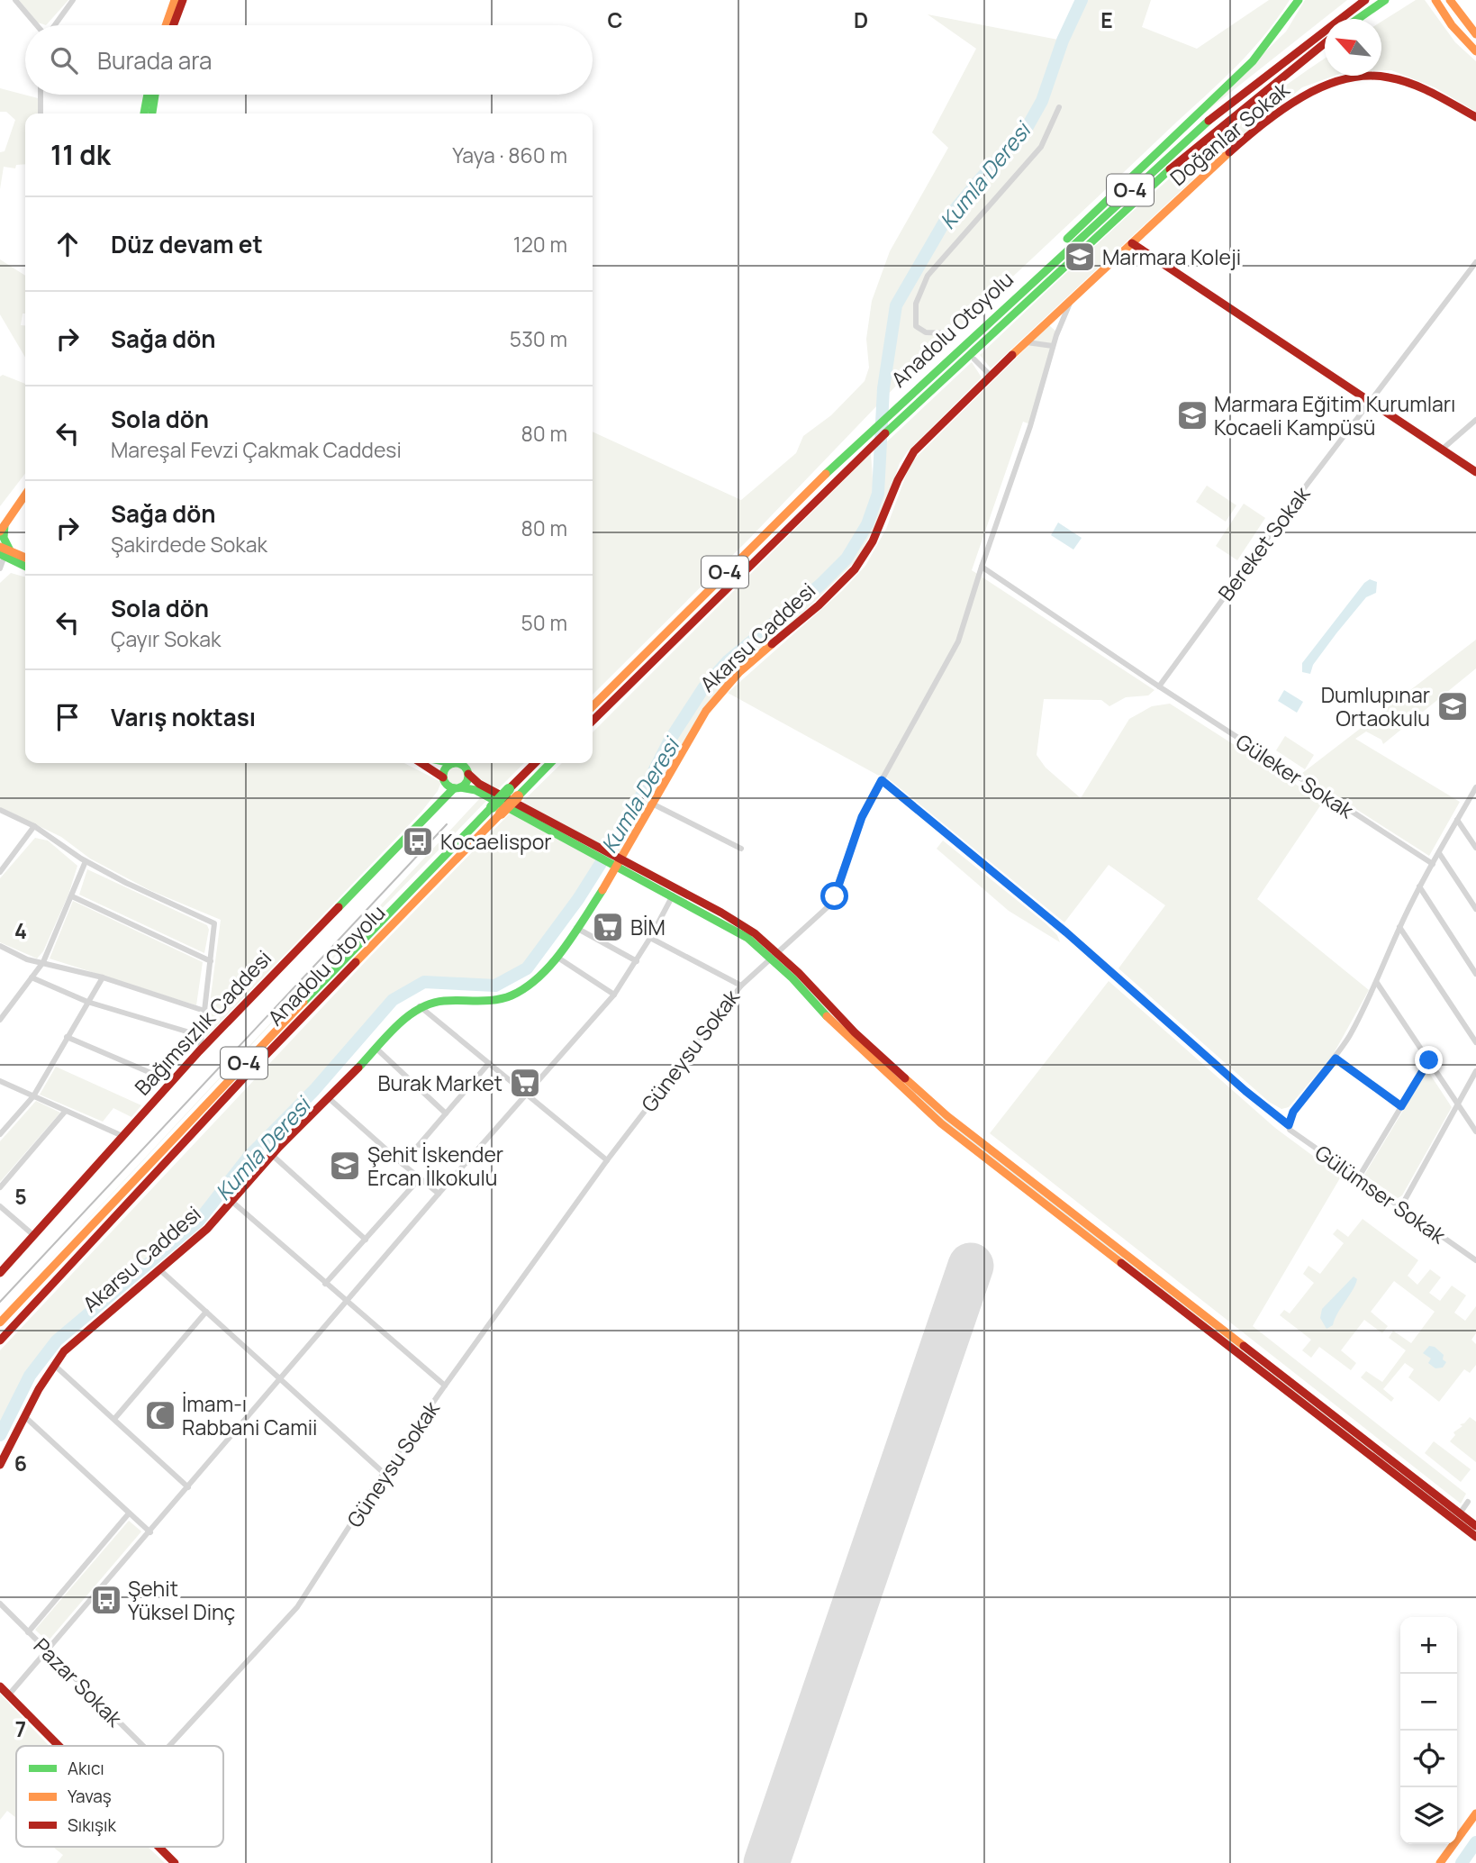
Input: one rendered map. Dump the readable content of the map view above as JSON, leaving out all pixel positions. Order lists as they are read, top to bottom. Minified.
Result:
{"streets":{"main road":["Doğanlar Sokak","O-4","Anadolu Otoyolu","Akarsu Caddesi","Bağımsızlık Caddesi"],"street":["Bereket Sokak","Güleker Sokak","Güneysu Sokak","Gülümser Sokak","Pazar Sokak"]},"crossings":[["Doğanlar Sokak","Akarsu Caddesi"],["Bereket Sokak","Güleker Sokak"]],"water":["Kumla Deresi"],"places":{"school or university":["Marmara Koleji","Marmara Eğitim Kurumları Kocaeli Kampüsü","Dumlupınar Ortaokulu","Şehit İskender Ercan İlkokulu"],"bus stop":["Kocaelispor","Şehit Yüksel Dinç"],"supermarket":["BİM","Burak Market"],"mosque":["İmam-ı Rabbani Camii"]},"legend":["Akıcı","Yavaş","Sıkışık"],"north":"top left","page":{"search":"Burada ara","heading":["11 dk","Yaya · 860 m"],"list":[["Düz devam et","120 m"],["Sağa dön","530 m"],["Sola dön","Mareşal Fevzi Çakmak Caddesi","80 m"],["Sağa dön","Şakirdede Sokak","80 m"],["Sola dön","Çayır Sokak","50 m"],"Varış noktası"],"map_buttons":["+","−"]},"grid":{"columns":["C","D","E"],"rows":["4","5","6","7"]}}
